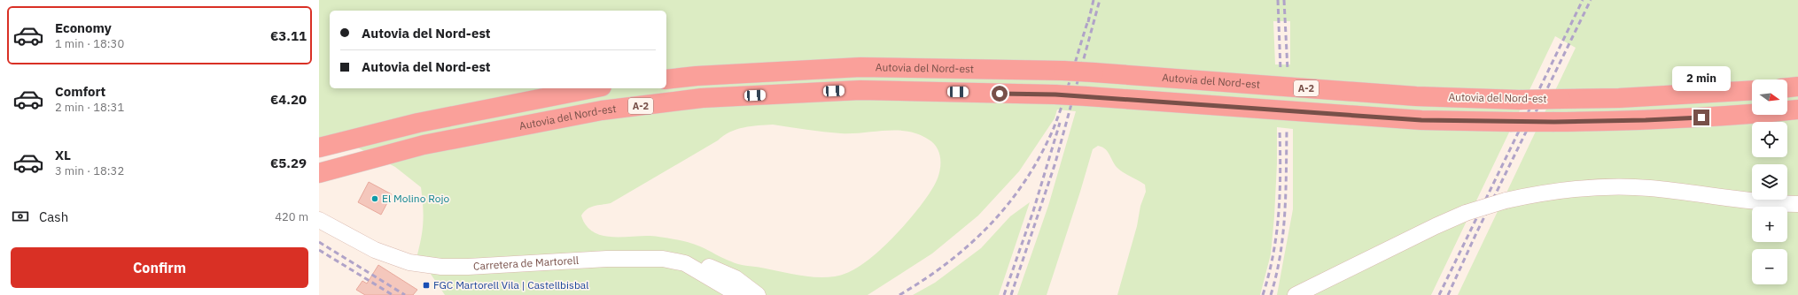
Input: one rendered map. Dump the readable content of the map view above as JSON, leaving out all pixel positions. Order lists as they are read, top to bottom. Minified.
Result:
{"streets":{"highway":["Autovia del Nord-est","A-2"],"main road":["Carretera de Martorell"]},"places":{"other":["El Molino Rojo"],"transit":["FGC Martorell Vila | Castellbisbal"]},"north":"right","page":{"list":[{"name":"Economy","note":"1 min · 18:30","value":"€3.11"},{"name":"Comfort","note":"2 min · 18:31","value":"€4.20"},{"name":"XL","note":"3 min · 18:32","value":"€5.29"}],"banner":["Autovia del Nord-est","Autovia del Nord-est"],"bubble":"2 min","map_buttons":["+","−"],"pay":["Cash","420 m"],"buttons":"Confirm"}}
